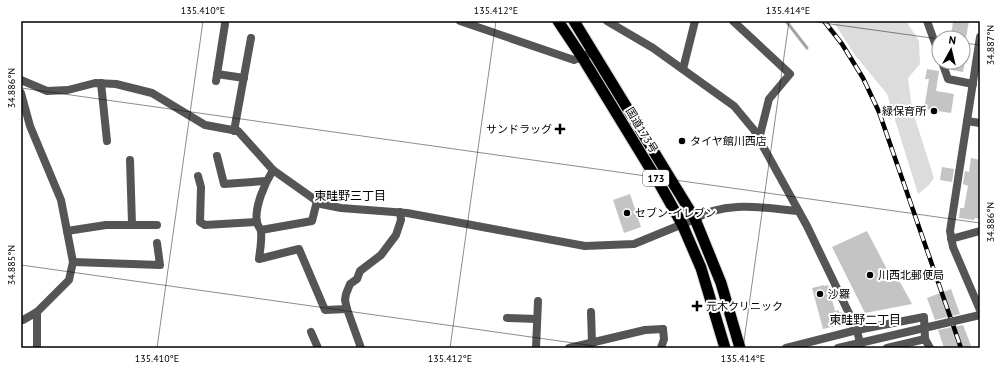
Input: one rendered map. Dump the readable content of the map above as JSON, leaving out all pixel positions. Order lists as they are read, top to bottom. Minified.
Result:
{"streets":{"highway":["国道173号","173"]},"districts":["東畦野三丁目","東畦野二丁目"],"places":{"other":["緑保育所","タイヤ館川西店","セブン-イレブン","川西北郵便局","沙羅"],"health":["サンドラッグ","元木クリニック"]},"north":"top","coordinates":["135.410°E","135.412°E","135.414°E","34.887°N","34.886°N","34.885°N"]}
